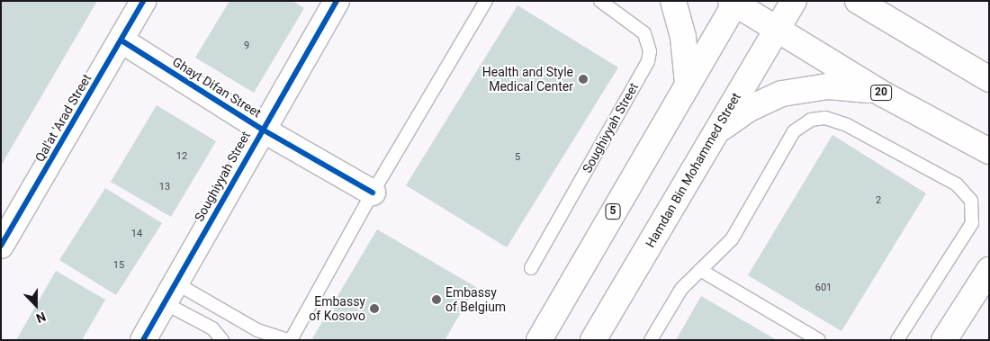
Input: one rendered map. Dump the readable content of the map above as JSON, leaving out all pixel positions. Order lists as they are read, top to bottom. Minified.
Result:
{"streets":{"main road":["Ghayt Difan Street","20","Qal'at 'Arad Street","Soughiyyah Street","Hamdan Bin Mohammed Street","5"]},"crossings":[["Ghayt Difan Street","Qal'at 'Arad Street"],["Ghayt Difan Street","Soughiyyah Street"],["20","Hamdan Bin Mohammed Street"],["20","5"]],"places":["Health and Style Medical Center","Embassy of Belgium","Embassy of Kosovo"],"house_numbers":["9","12","5","13","2","14","15","601"],"north":"bottom"}
